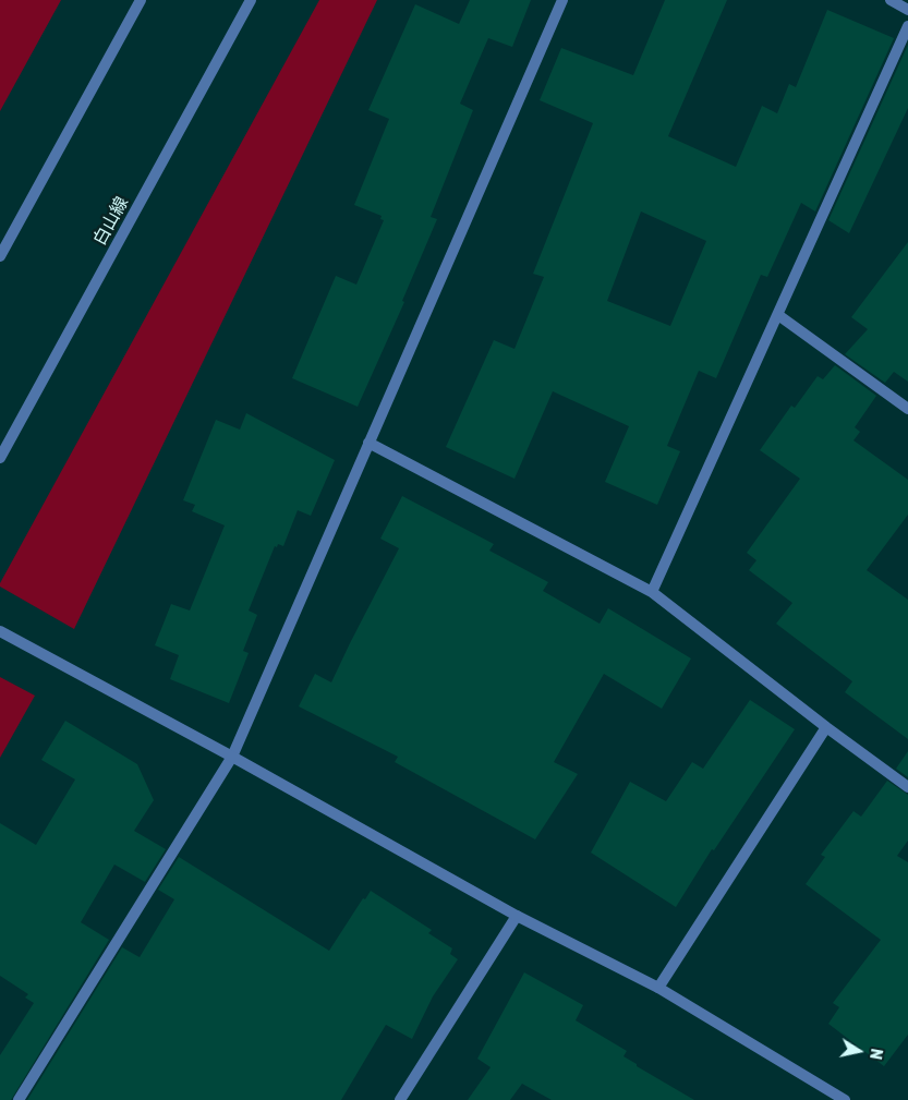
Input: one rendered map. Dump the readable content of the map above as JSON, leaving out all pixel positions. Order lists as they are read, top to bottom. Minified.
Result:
{"streets":{"street":["白山線"]},"north":"right"}
